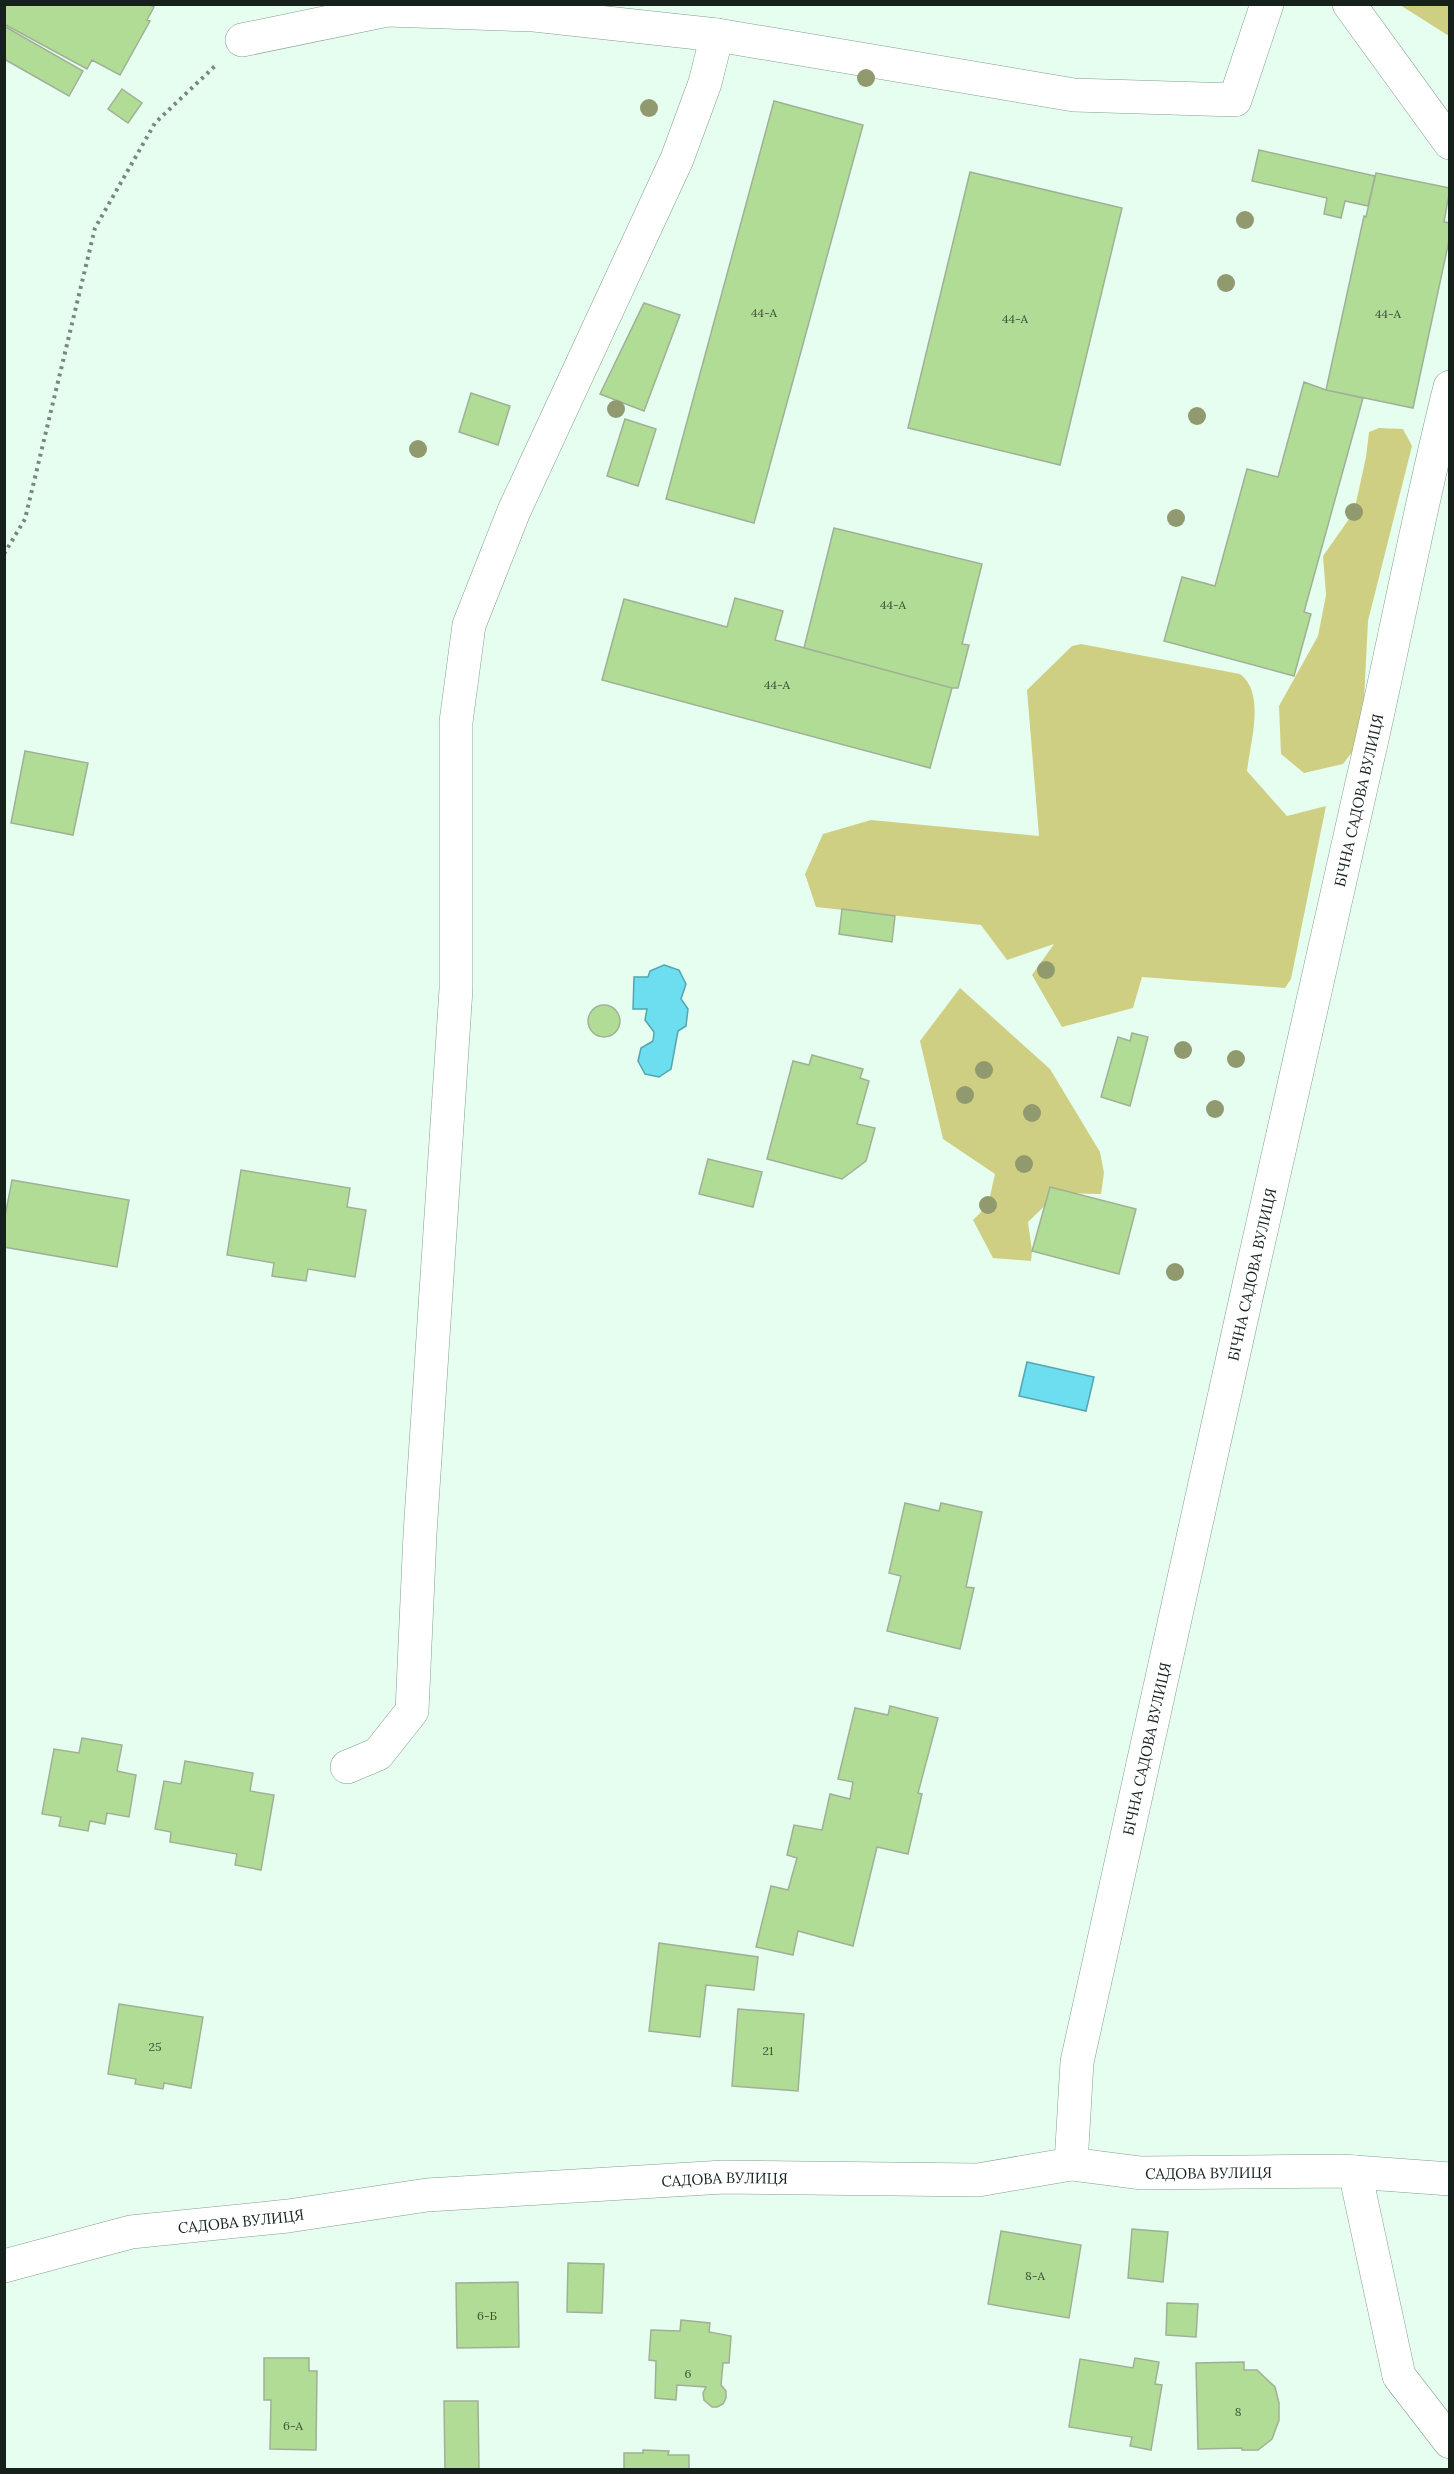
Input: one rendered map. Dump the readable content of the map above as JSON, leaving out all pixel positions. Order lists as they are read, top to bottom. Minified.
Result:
{"streets":{"street":["БІЧНА САДОВА ВУЛИЦЯ","САДОВА ВУЛИЦЯ"]},"crossings":[["БІЧНА САДОВА ВУЛИЦЯ","САДОВА ВУЛИЦЯ"]],"house_numbers":["44-А","44-А","44-А","44-А","44-А","25","21","8-А","6-Б","6","8","6-А"]}
